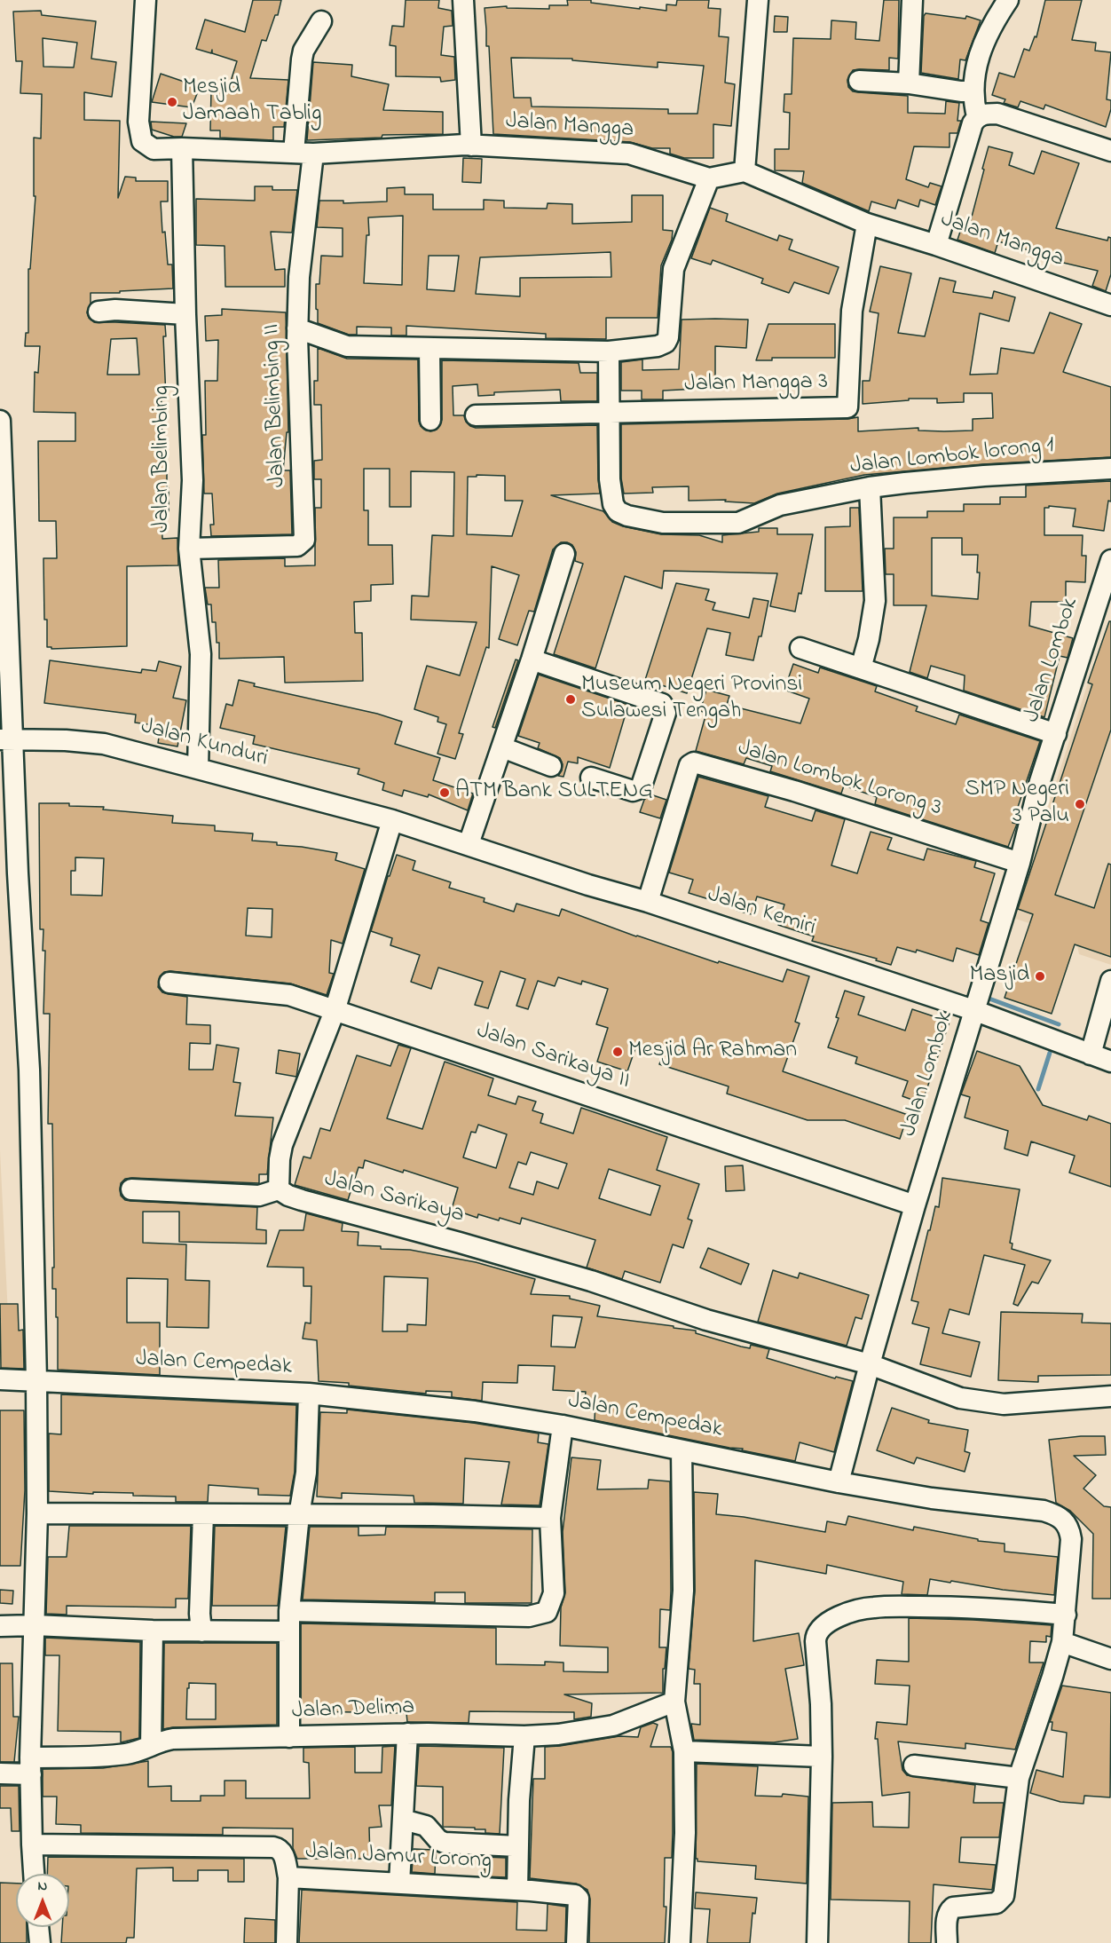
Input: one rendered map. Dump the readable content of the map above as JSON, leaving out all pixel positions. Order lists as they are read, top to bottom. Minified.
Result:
{"streets":{"street":["Jalan Mangga","Jalan Mangga 3","Jalan Belimbing II","Jalan Lombok lorong 1","Jalan Belimbing","Jalan Lombok","Jalan Kunduri","Jalan Lombok Lorong 3","Jalan Kemiri","Jalan Sarikaya II","Jalan Sarikaya","Jalan Cempedak","Jalan Delima","Jalan Jamur Lorong"]},"crossings":[["Jalan Mangga","Jalan Mangga 3"],["Jalan Mangga","Jalan Belimbing II"],["Jalan Mangga","Jalan Belimbing"],["Jalan Mangga 3","Jalan Lombok lorong 1"],["Jalan Belimbing II","Jalan Belimbing"],["Jalan Belimbing","Jalan Kunduri"],["Jalan Lombok","Jalan Lombok Lorong 3"],["Jalan Lombok","Jalan Kemiri"],["Jalan Lombok","Jalan Sarikaya II"],["Jalan Lombok","Jalan Sarikaya"],["Jalan Lombok","Jalan Cempedak"],["Jalan Kunduri","Jalan Kemiri"],["Jalan Lombok Lorong 3","Jalan Kemiri"]],"places":["Mesjid Jamaah Tablig","Museum Negeri Provinsi Sulawesi Tengah","ATM Bank SULTENG","SMP Negeri 3 Palu","Masjid","Mesjid Ar Rahman"],"north":"top"}
